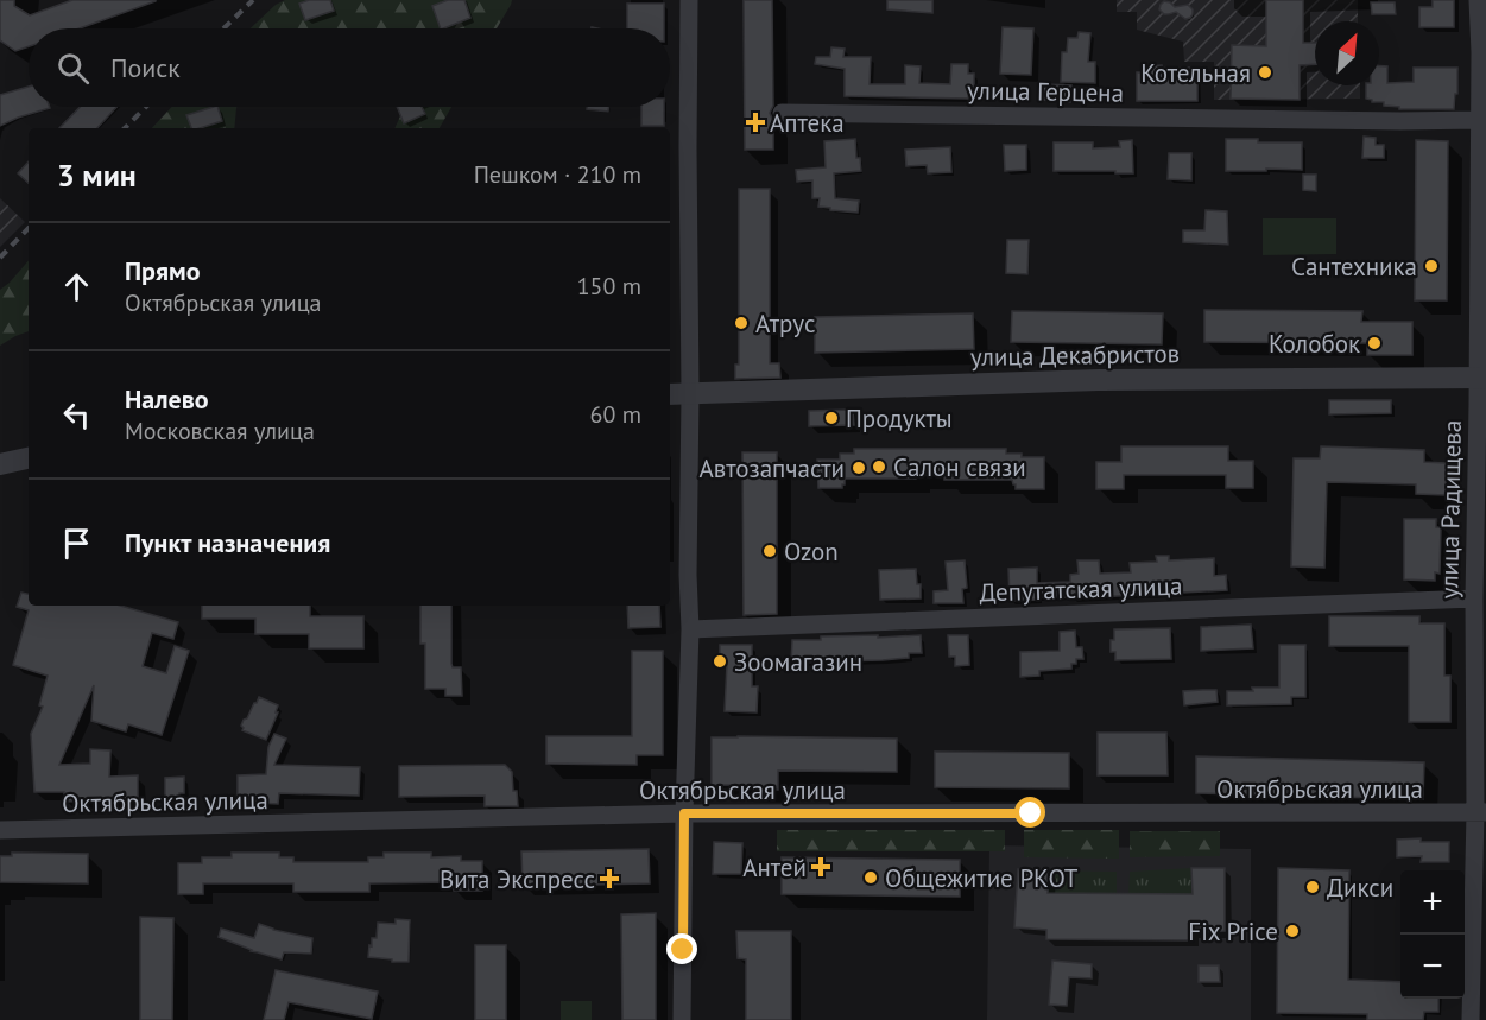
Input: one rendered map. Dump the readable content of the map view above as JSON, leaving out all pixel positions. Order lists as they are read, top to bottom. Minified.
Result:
{"streets":{"street":["улица Герцена","улица Декабристов","улица Радищева","Депутатская улица","Октябрьская улица"]},"crossings":[["улица Герцена","улица Радищева"],["улица Декабристов","улица Радищева"],["улица Радищева","Депутатская улица"],["улица Радищева","Октябрьская улица"]],"places":{"other":["Котельная","Сантехника","Атрус","Колобок","Продукты","Салон связи","Автозапчасти","Ozon","Зоомагазин","Общежитие РКОТ","Дикси","Fix Price"],"health":["Аптека","Антей","Вита Экспресс"]},"north":"top right","page":{"search":"Поиск","heading":["3 мин","Пешком · 210 m"],"list":[["Прямо","Октябрьская улица","150 m"],["Налево","Московская улица","60 m"],"Пункт назначения"],"map_buttons":["+","−"]}}
